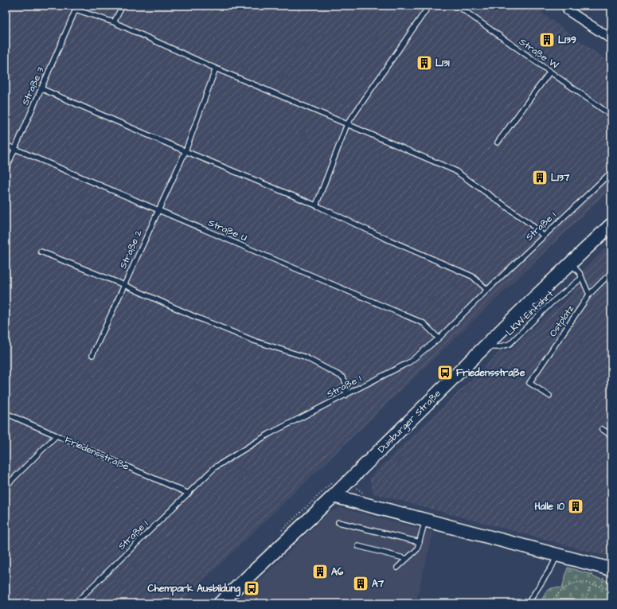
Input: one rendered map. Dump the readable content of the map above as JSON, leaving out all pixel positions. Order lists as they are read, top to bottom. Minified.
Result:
{"streets":{"main road":["Duisburger Straße"],"lane":["Straße W","Straße 3","Straße 1","Straße U","Straße 2","LKW-Einfahrt","Ostplatz","Friedensstraße"]},"crossings":[["Straße 3","Straße U"],["Straße 1","Straße U"],["Straße 1","Friedensstraße"],["Straße U","Straße 2"],["LKW-Einfahrt","Duisburger Straße"]],"places":{"building":["L139","L131","L137","Halle 10","A6","A7"],"bus stop":["Friedensstraße","Chempark Ausbildung"]}}
